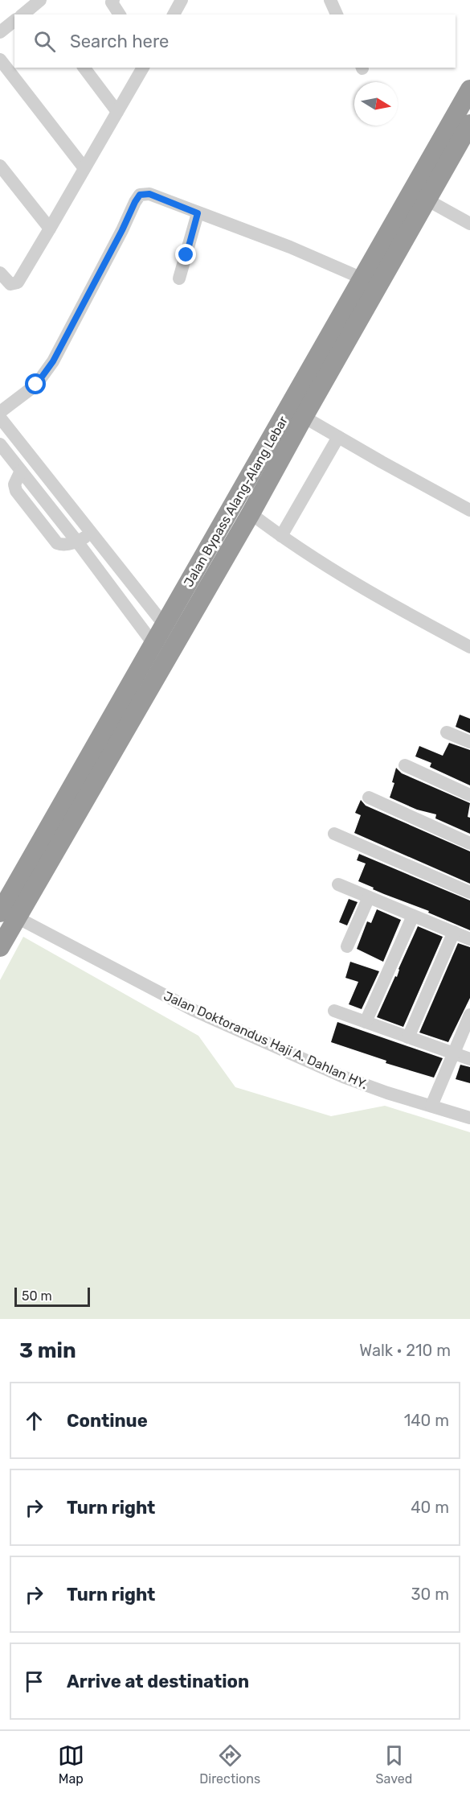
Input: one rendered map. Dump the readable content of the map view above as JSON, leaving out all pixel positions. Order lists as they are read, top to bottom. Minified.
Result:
{"streets":{"highway":["Jalan Bypass Alang-Alang Lebar"],"street":["Jalan Doktorandus Haji A. Dahlan HY."]},"crossings":[["Jalan Bypass Alang-Alang Lebar","Jalan Doktorandus Haji A. Dahlan HY."]],"scale_bar":"50 m","north":"right","page":{"search":"Search here","scale":"50 m","heading":["3 min","Walk · 210 m"],"list":[["Continue","140 m"],["Turn right","40 m"],["Turn right","30 m"],"Arrive at destination"],"nav":["Map","Directions","Saved"]}}
